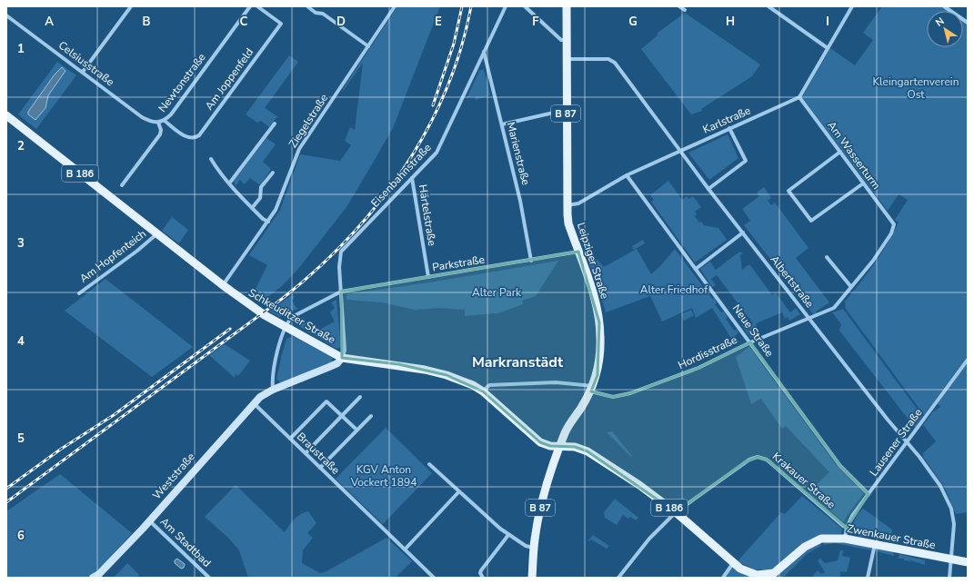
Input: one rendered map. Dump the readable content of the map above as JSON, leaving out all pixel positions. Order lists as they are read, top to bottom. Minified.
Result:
{"streets":{"main road":["B 87","B 186","Leipziger Straße","Schkeuditzer Straße","Weststraße","Zwenkauer Straße"],"street":["Celsiusstraße","Am Joppenfeld","Newtonstraße","Karlstraße","Ziegelstraße","Marienstraße","Am Wasserturm","Eisenbahnstraße","Härtelstraße","Am Hopfenteich","Parkstraße","Albertstraße","Neue Straße","Hordisstraße","Lausener Straße","Braustraße","Krakauer Straße","Am Stadtbad"]},"crossings":[["Celsiusstraße","Newtonstraße"],["Am Joppenfeld","Newtonstraße"],["B 87","Leipziger Straße"],["B 87","Schkeuditzer Straße"],["B 87","Zwenkauer Straße"],["Karlstraße","Am Wasserturm"],["Karlstraße","Leipziger Straße"],["Karlstraße","Albertstraße"],["Karlstraße","Neue Straße"],["Ziegelstraße","Schkeuditzer Straße"],["Marienstraße","Eisenbahnstraße"],["Marienstraße","Parkstraße"],["Am Wasserturm","Hordisstraße"],["Eisenbahnstraße","Härtelstraße"],["Eisenbahnstraße","Parkstraße"],["Eisenbahnstraße","Schkeuditzer Straße"],["Eisenbahnstraße","Weststraße"],["Härtelstraße","Parkstraße"],["Am Hopfenteich","Schkeuditzer Straße"],["Leipziger Straße","Parkstraße"],["Leipziger Straße","Albertstraße"],["Leipziger Straße","Schkeuditzer Straße"],["Leipziger Straße","Hordisstraße"],["Leipziger Straße","Zwenkauer Straße"],["Parkstraße","Schkeuditzer Straße"],["Albertstraße","Hordisstraße"],["Albertstraße","Lausener Straße"],["Albertstraße","Zwenkauer Straße"],["Schkeuditzer Straße","Hordisstraße"],["Schkeuditzer Straße","Weststraße"],["Schkeuditzer Straße","Zwenkauer Straße"],["Neue Straße","Hordisstraße"],["Neue Straße","Lausener Straße"],["Lausener Straße","Krakauer Straße"],["Lausener Straße","Zwenkauer Straße"],["Braustraße","Weststraße"],["Weststraße","Am Stadtbad"],["Krakauer Straße","Zwenkauer Straße"]],"districts":["Markranstädt"],"parks":["Kleingartenverein Ost","Alter Friedhof","Alter Park","KGV Anton Vockert 1894"],"north":"top left","grid":{"columns":["A","B","C","D","E","F","G","H","I"],"rows":["1","2","3","4","5","6"]}}
